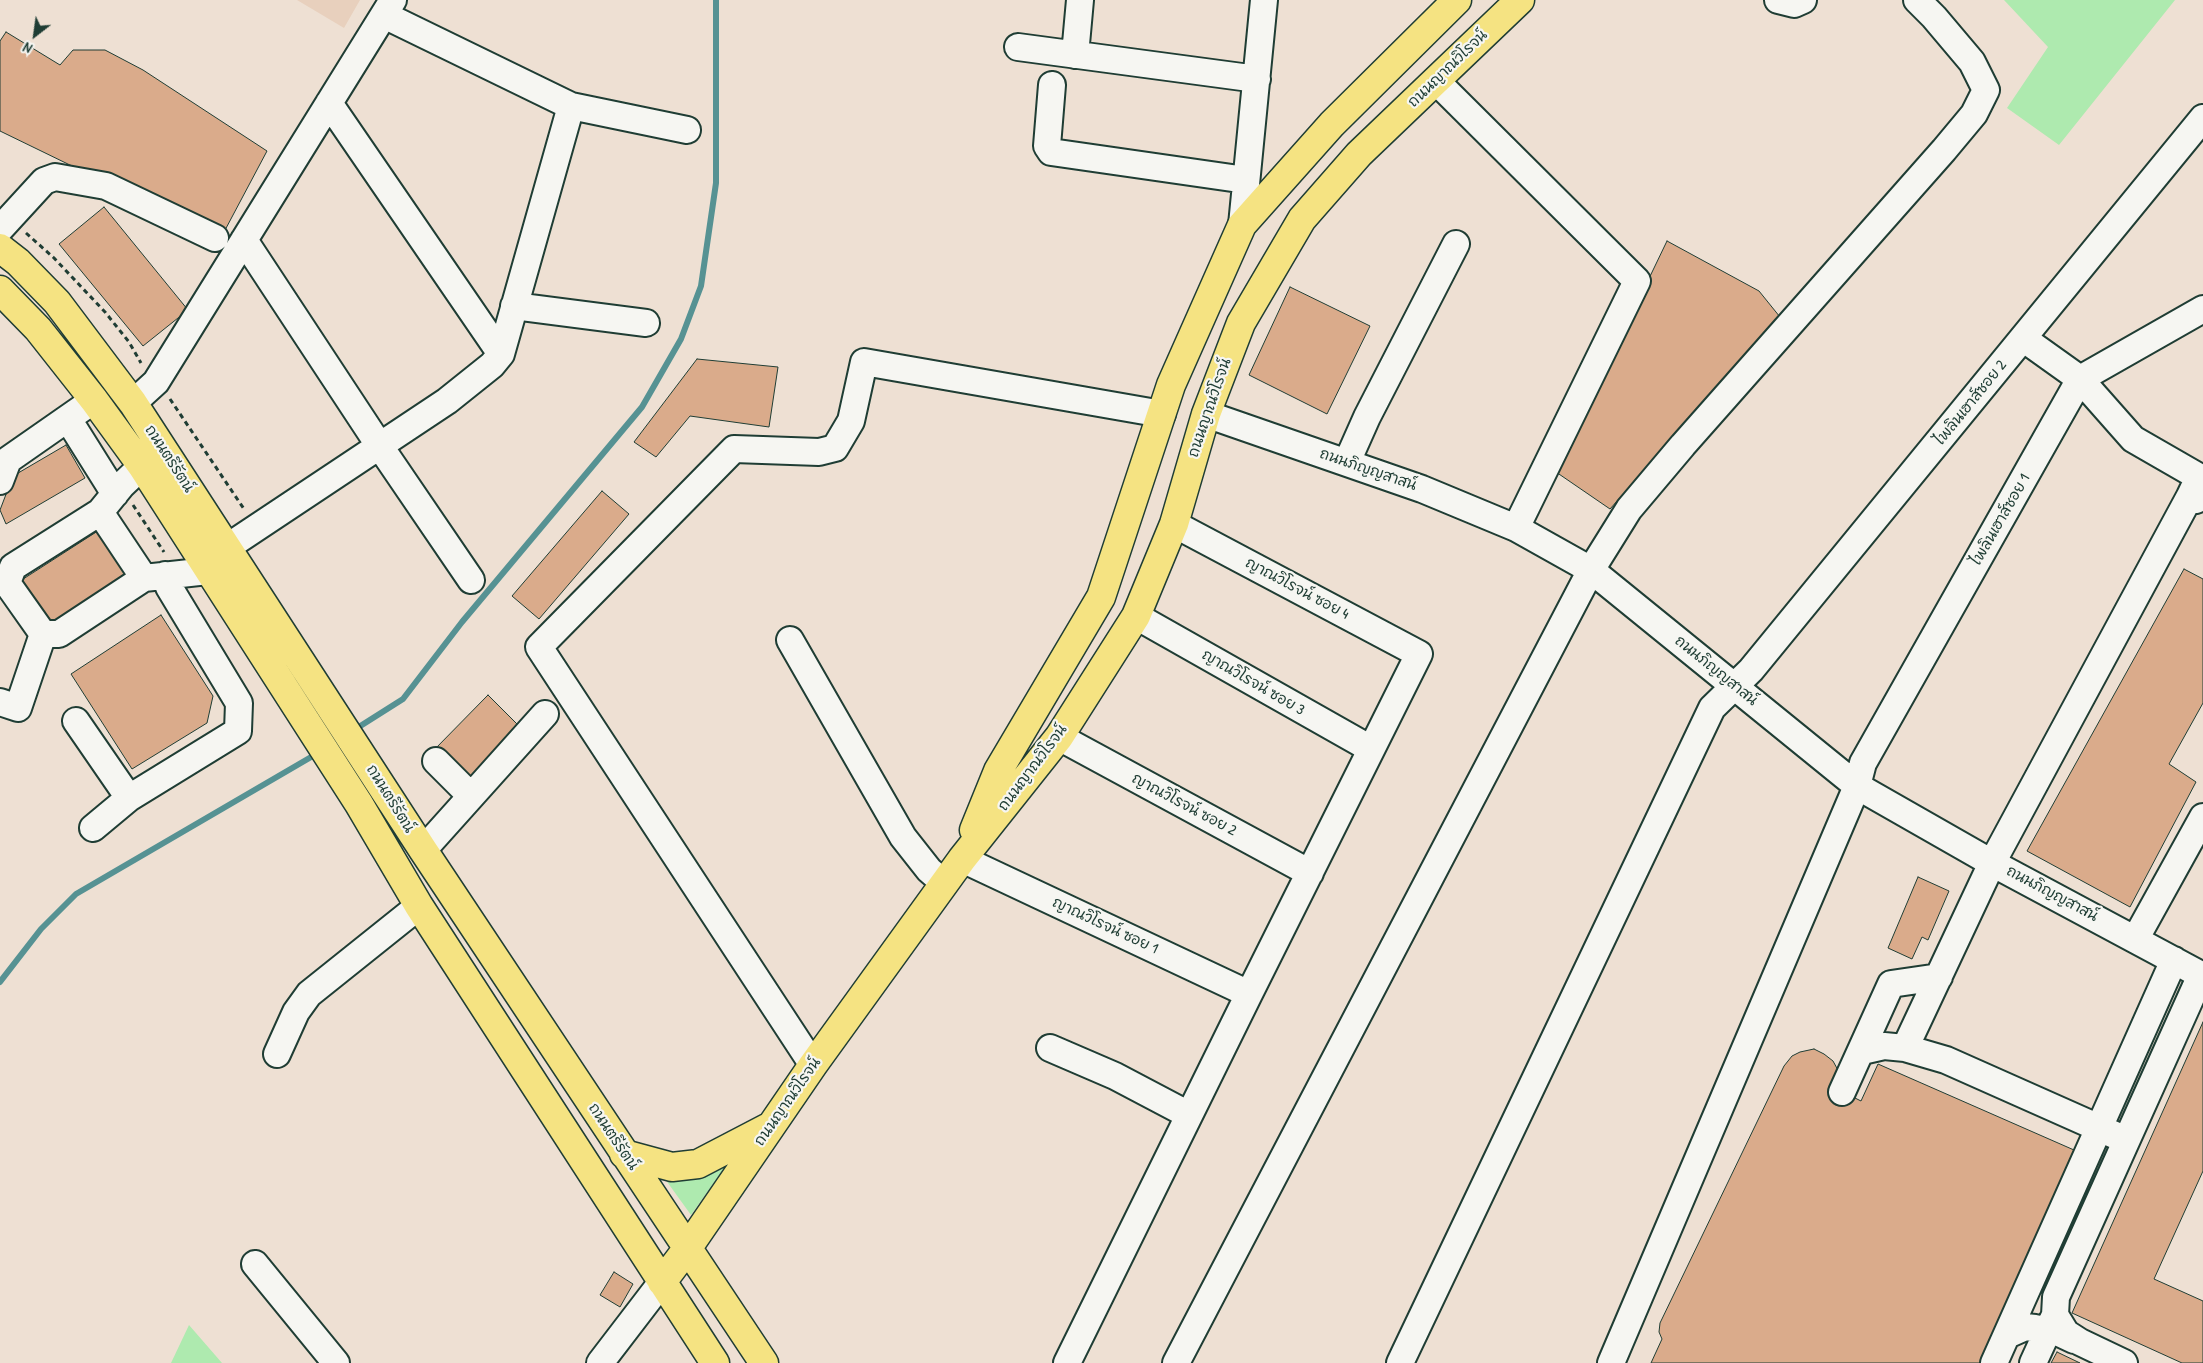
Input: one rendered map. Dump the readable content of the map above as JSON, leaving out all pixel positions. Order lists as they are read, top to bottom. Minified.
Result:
{"streets":{"main road":["ถนนญาณวิโรจน์","ถนนตรีรัตน์"],"street":["ไพลินเฮาส์ซอย 2","ถนนภิญญสาสน์","ไพลินเฮาส์ซอย 1","ญาณวิโรจน์ ซอย 4","ญาณวิโรจน์ ซอย 3","ญาณวิโรจน์ ซอย 2","ญาณวิโรจน์ ซอย 1"]},"crossings":[["ถนนญาณวิโรจน์","ถนนตรีรัตน์"],["ถนนญาณวิโรจน์","ถนนภิญญสาสน์"],["ถนนญาณวิโรจน์","ญาณวิโรจน์ ซอย 4"],["ถนนญาณวิโรจน์","ญาณวิโรจน์ ซอย 3"],["ถนนญาณวิโรจน์","ญาณวิโรจน์ ซอย 2"],["ถนนญาณวิโรจน์","ญาณวิโรจน์ ซอย 1"],["ไพลินเฮาส์ซอย 2","ถนนภิญญสาสน์"],["ถนนภิญญสาสน์","ไพลินเฮาส์ซอย 1"],["ญาณวิโรจน์ ซอย 4","ญาณวิโรจน์ ซอย 3"]],"north":"bottom left"}
